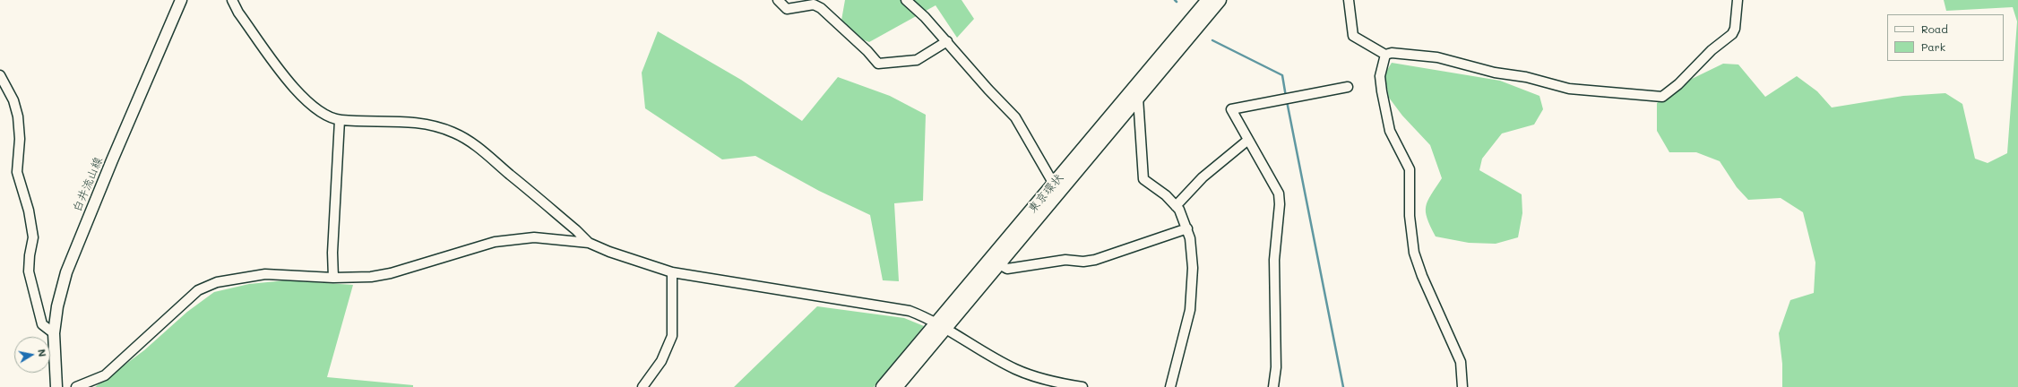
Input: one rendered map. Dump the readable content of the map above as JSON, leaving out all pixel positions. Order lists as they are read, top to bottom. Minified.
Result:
{"streets":{"highway":["東京環状"],"main road":["白井流山線"]},"legend":["Road","Park"],"north":"right"}
